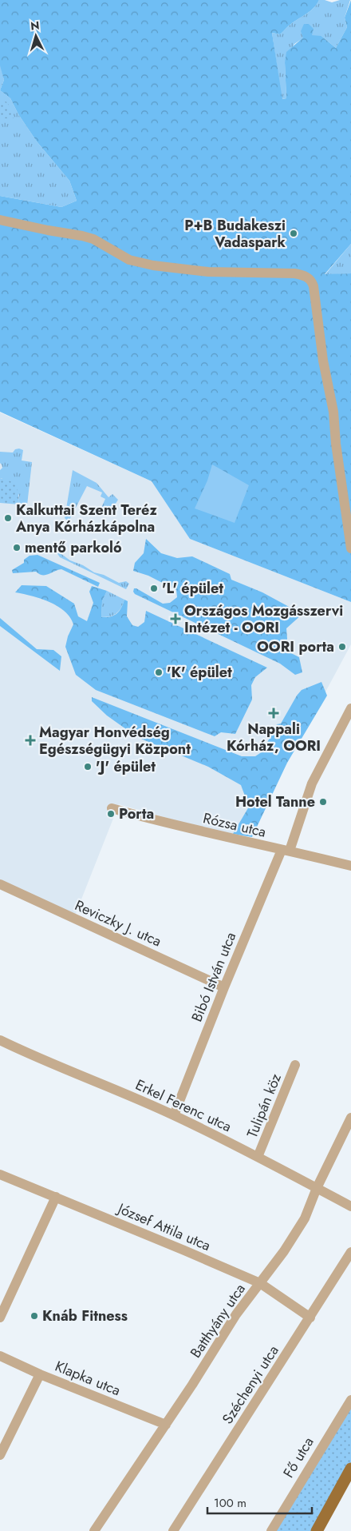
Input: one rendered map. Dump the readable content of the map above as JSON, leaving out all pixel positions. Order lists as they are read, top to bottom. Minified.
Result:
{"streets":{"street":["Rózsa utca","Reviczky J. utca","Bibó István utca","Erkel Ferenc utca","Tulipán köz","József Attila utca","Batthyány utca","Klapka utca","Széchenyi utca","Fő utca"]},"crossings":[["Rózsa utca","Bibó István utca"],["Reviczky J. utca","Bibó István utca"],["Bibó István utca","Erkel Ferenc utca"],["Erkel Ferenc utca","Tulipán köz"],["Erkel Ferenc utca","Batthyány utca"],["József Attila utca","Batthyány utca"],["József Attila utca","Széchenyi utca"],["Batthyány utca","Klapka utca"]],"places":{"other":["P+B Budakeszi Vadaspark","Kalkuttai Szent Teréz Anya Kórházkápolna","mentő parkoló","'L' épület","OORI porta","'K' épület","'J' épület","Hotel Tanne","Porta","Knáb Fitness"],"health":["Országos Mozgásszervi Intézet - OORI","Nappali Kórház, OORI","Magyar Honvédség Egészségügyi Központ"]},"scale_bar":"100 m","north":"top"}
